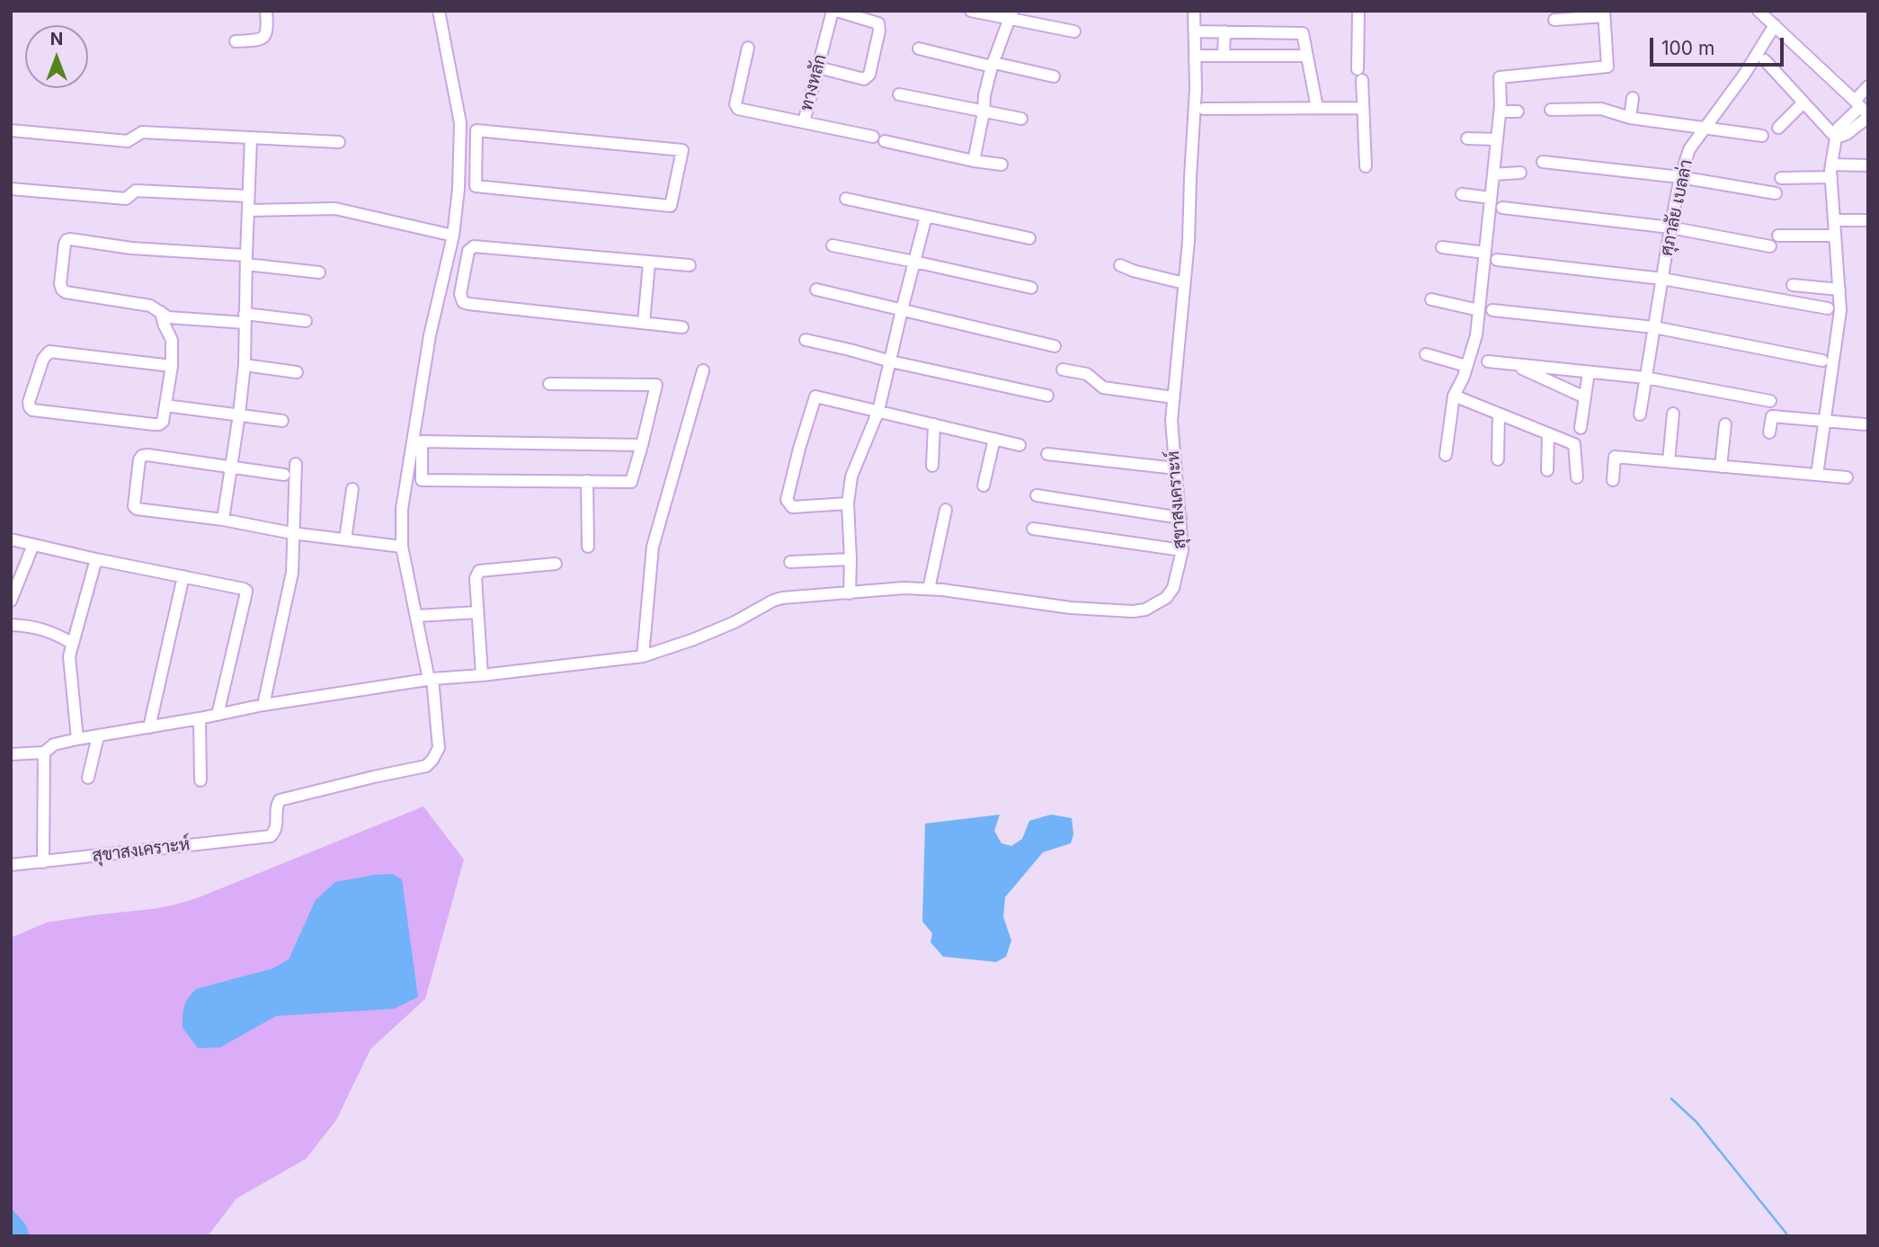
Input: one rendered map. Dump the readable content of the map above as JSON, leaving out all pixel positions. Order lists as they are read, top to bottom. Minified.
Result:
{"streets":{"street":["ทางหลัก","ศุภาลัย เบลล่า","สุขาสงเคราะห์"]},"scale_bar":"100 m","north":"top"}
